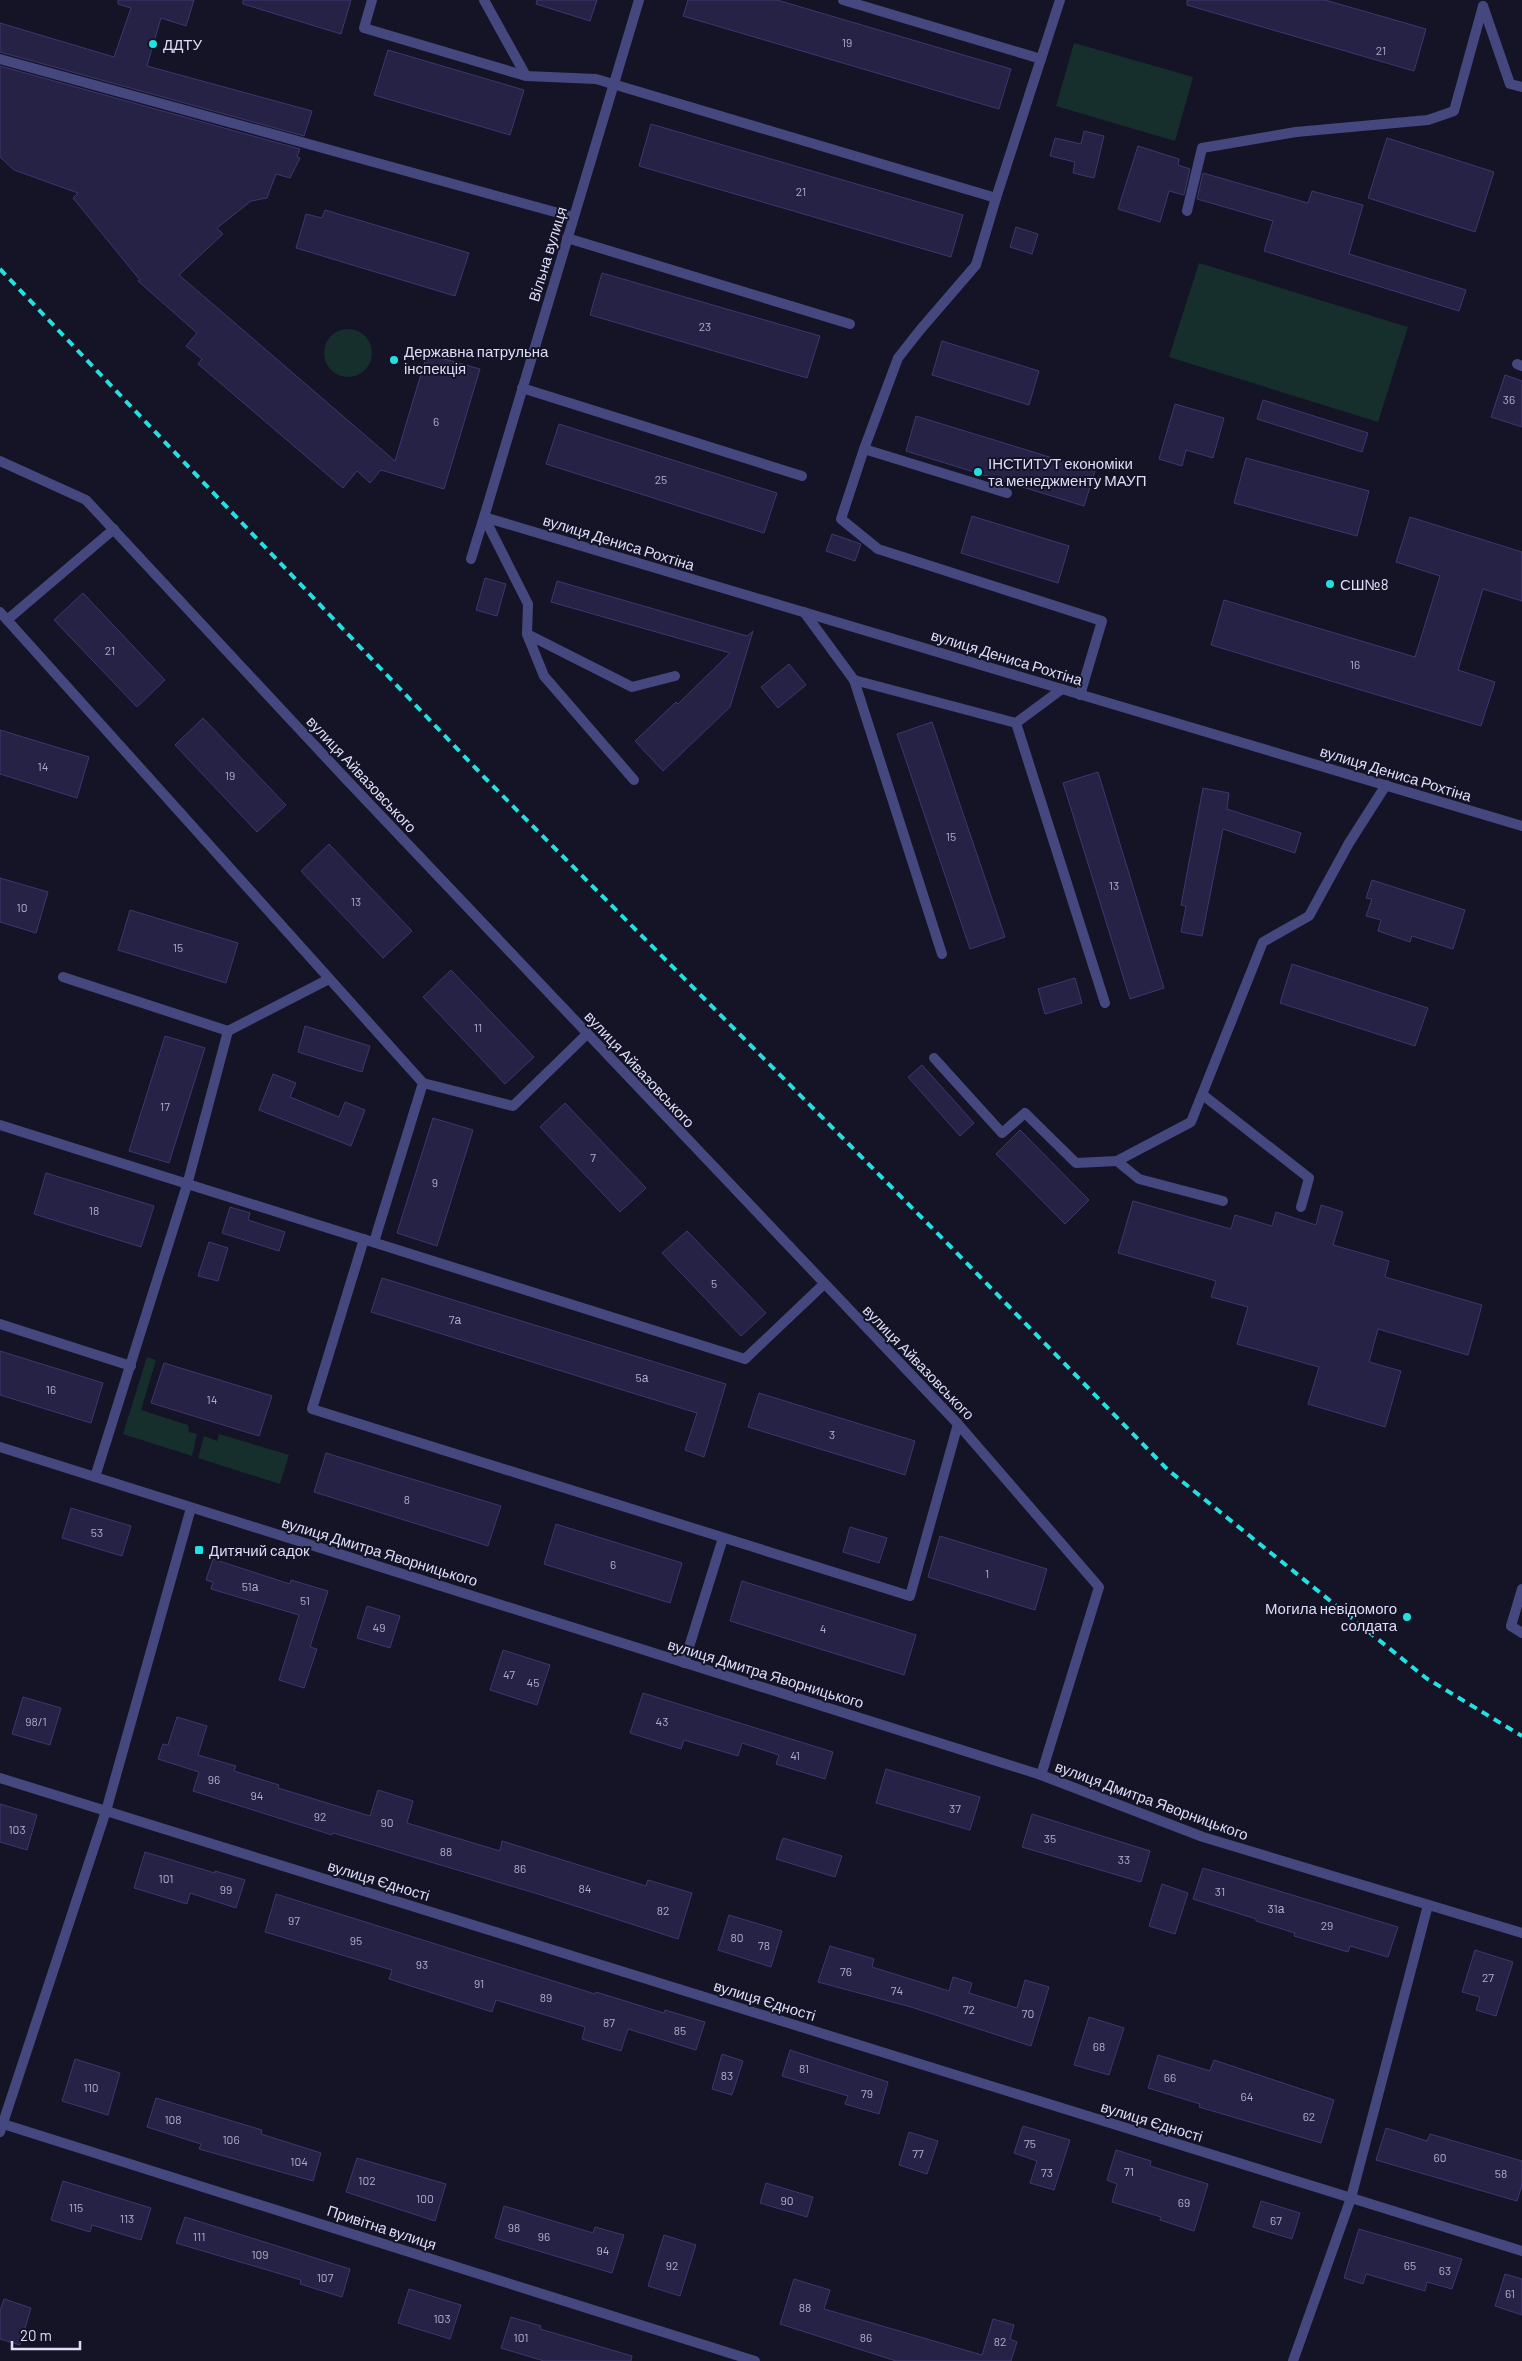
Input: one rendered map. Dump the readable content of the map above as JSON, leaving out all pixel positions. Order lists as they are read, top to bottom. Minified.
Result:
{"streets":{"street":["Вільна вулиця","вулиця Дениса Рохтіна","вулиця Айвазовського","вулиця Дмитра Яворницького","вулиця Єдності","Привітна вулиця"]},"crossings":[["Вільна вулиця","вулиця Дениса Рохтіна"],["вулиця Айвазовського","вулиця Дмитра Яворницького"]],"places":{"other":["ДДТУ","Державна патрульна інспекція","ІНСТИТУТ економіки та менеджменту МАУП","СШ№8","Могила невідомого солдата"],"transit":["Дитячий садок"]},"house_numbers":["19","21","21","23","36","6","25","21","16","14","19","15","13","13","10","15","11","17","7","9","18","5","7а","5а","16","14","3","8","53","6","1","51а","51","49","4","47","45","98/1","43","41","96","94","37","92","90","103","35","88","33","86","101","84","99","31","31а","82","97","29","80","95","78","93","76","27","91","74","89","72","70","87","85","68","81","83","66","110","79","64","62","108","106","75","77","60","104","71","73","58","102","100","90","69","115","113","67","98","111","96","94","109","92","65","63","107","61","88","103","101","86","82"],"scale_bar":"20 m"}
